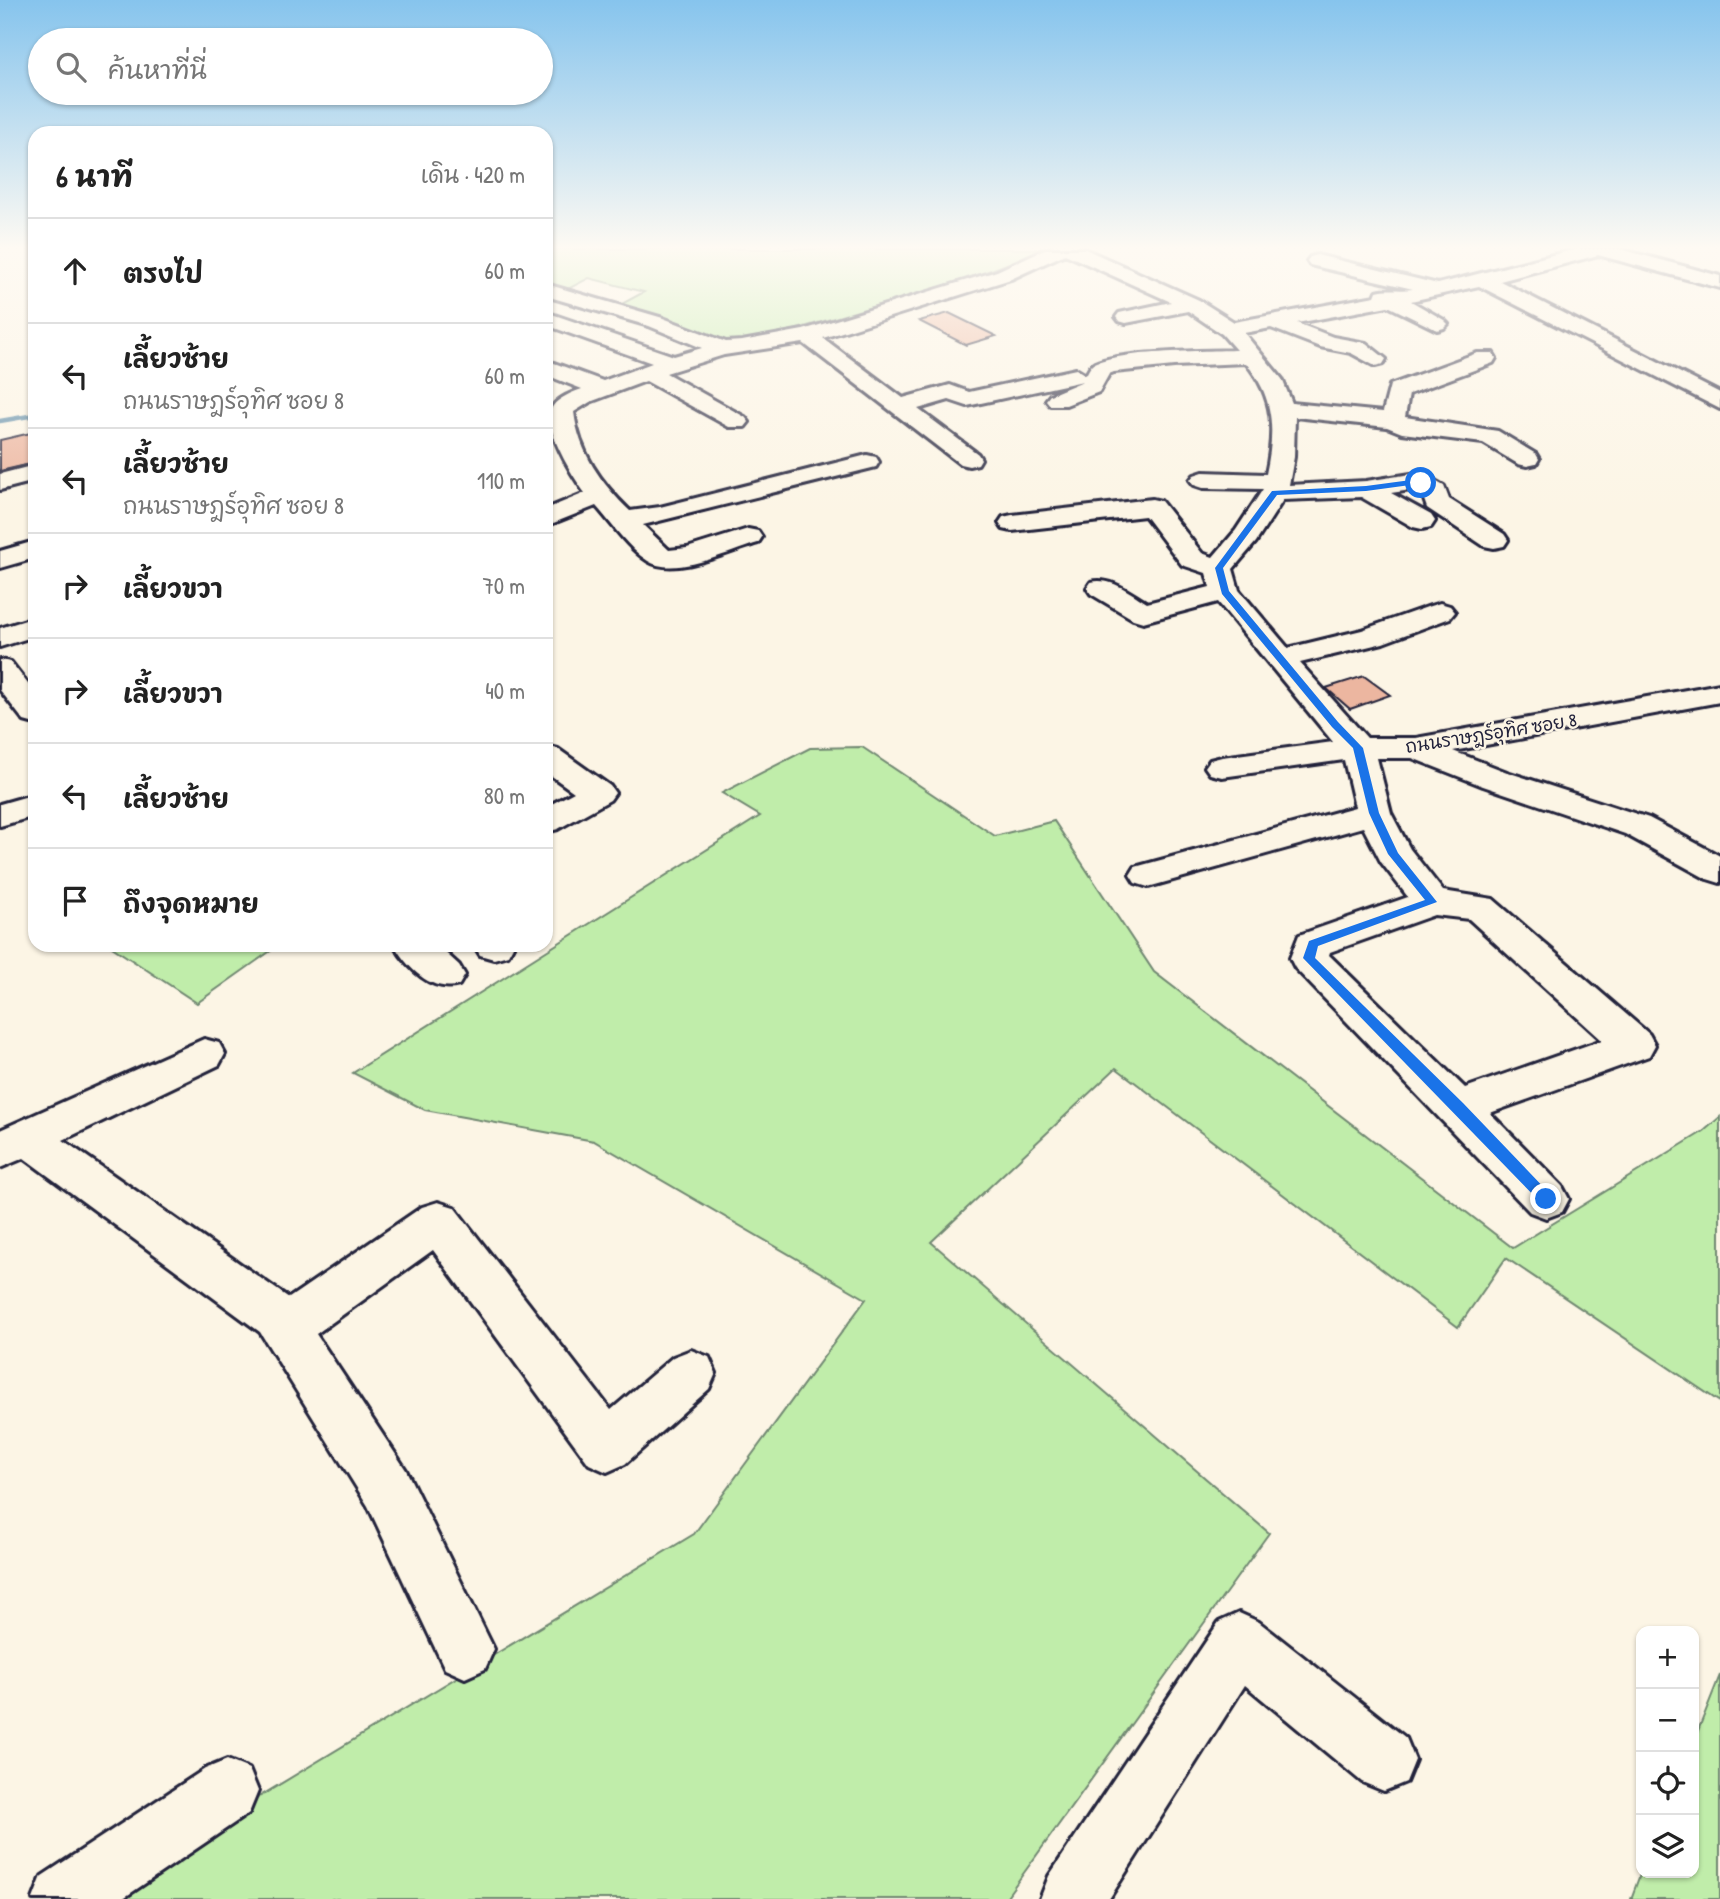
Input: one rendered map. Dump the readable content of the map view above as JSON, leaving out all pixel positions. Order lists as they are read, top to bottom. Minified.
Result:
{"streets":{"street":["ถนนราษฎร์อุทิศ ซอย 8"]},"page":{"search":"ค้นหาที่นี่","heading":["6 นาที","เดิน · 420 m"],"list":[["ตรงไป","60 m"],["เลี้ยวซ้าย","ถนนราษฎร์อุทิศ ซอย 8","60 m"],["เลี้ยวซ้าย","ถนนราษฎร์อุทิศ ซอย 8","110 m"],["เลี้ยวขวา","70 m"],["เลี้ยวขวา","40 m"],["เลี้ยวซ้าย","80 m"],"ถึงจุดหมาย"],"map_buttons":["+","−"]}}
